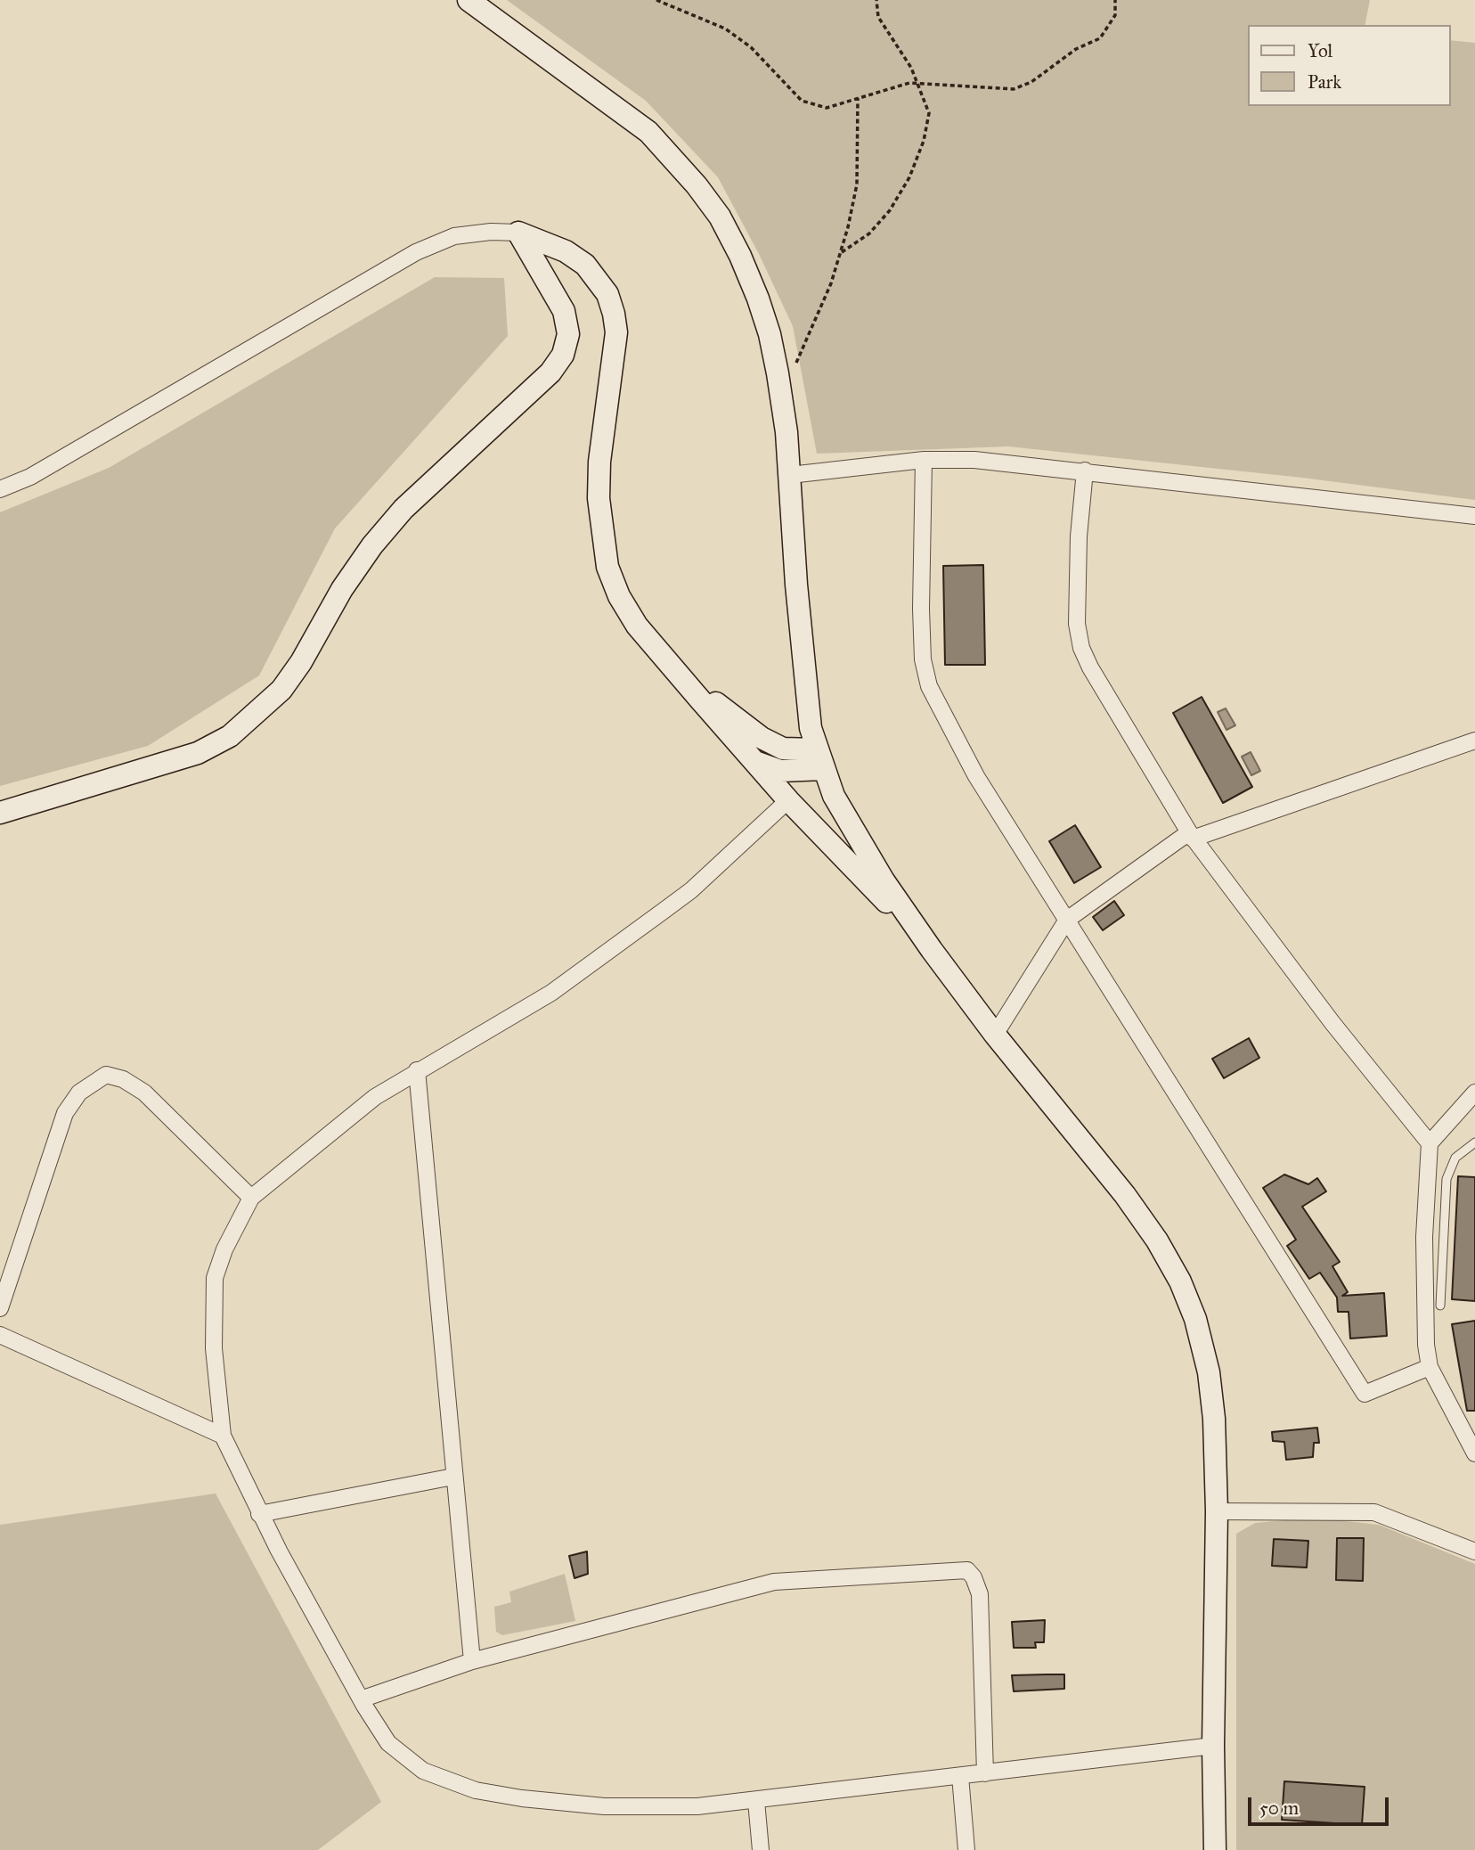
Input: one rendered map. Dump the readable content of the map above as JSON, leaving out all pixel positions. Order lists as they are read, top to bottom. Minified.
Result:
{"legend":["Yol","Park"],"scale_bar":"50 m"}
